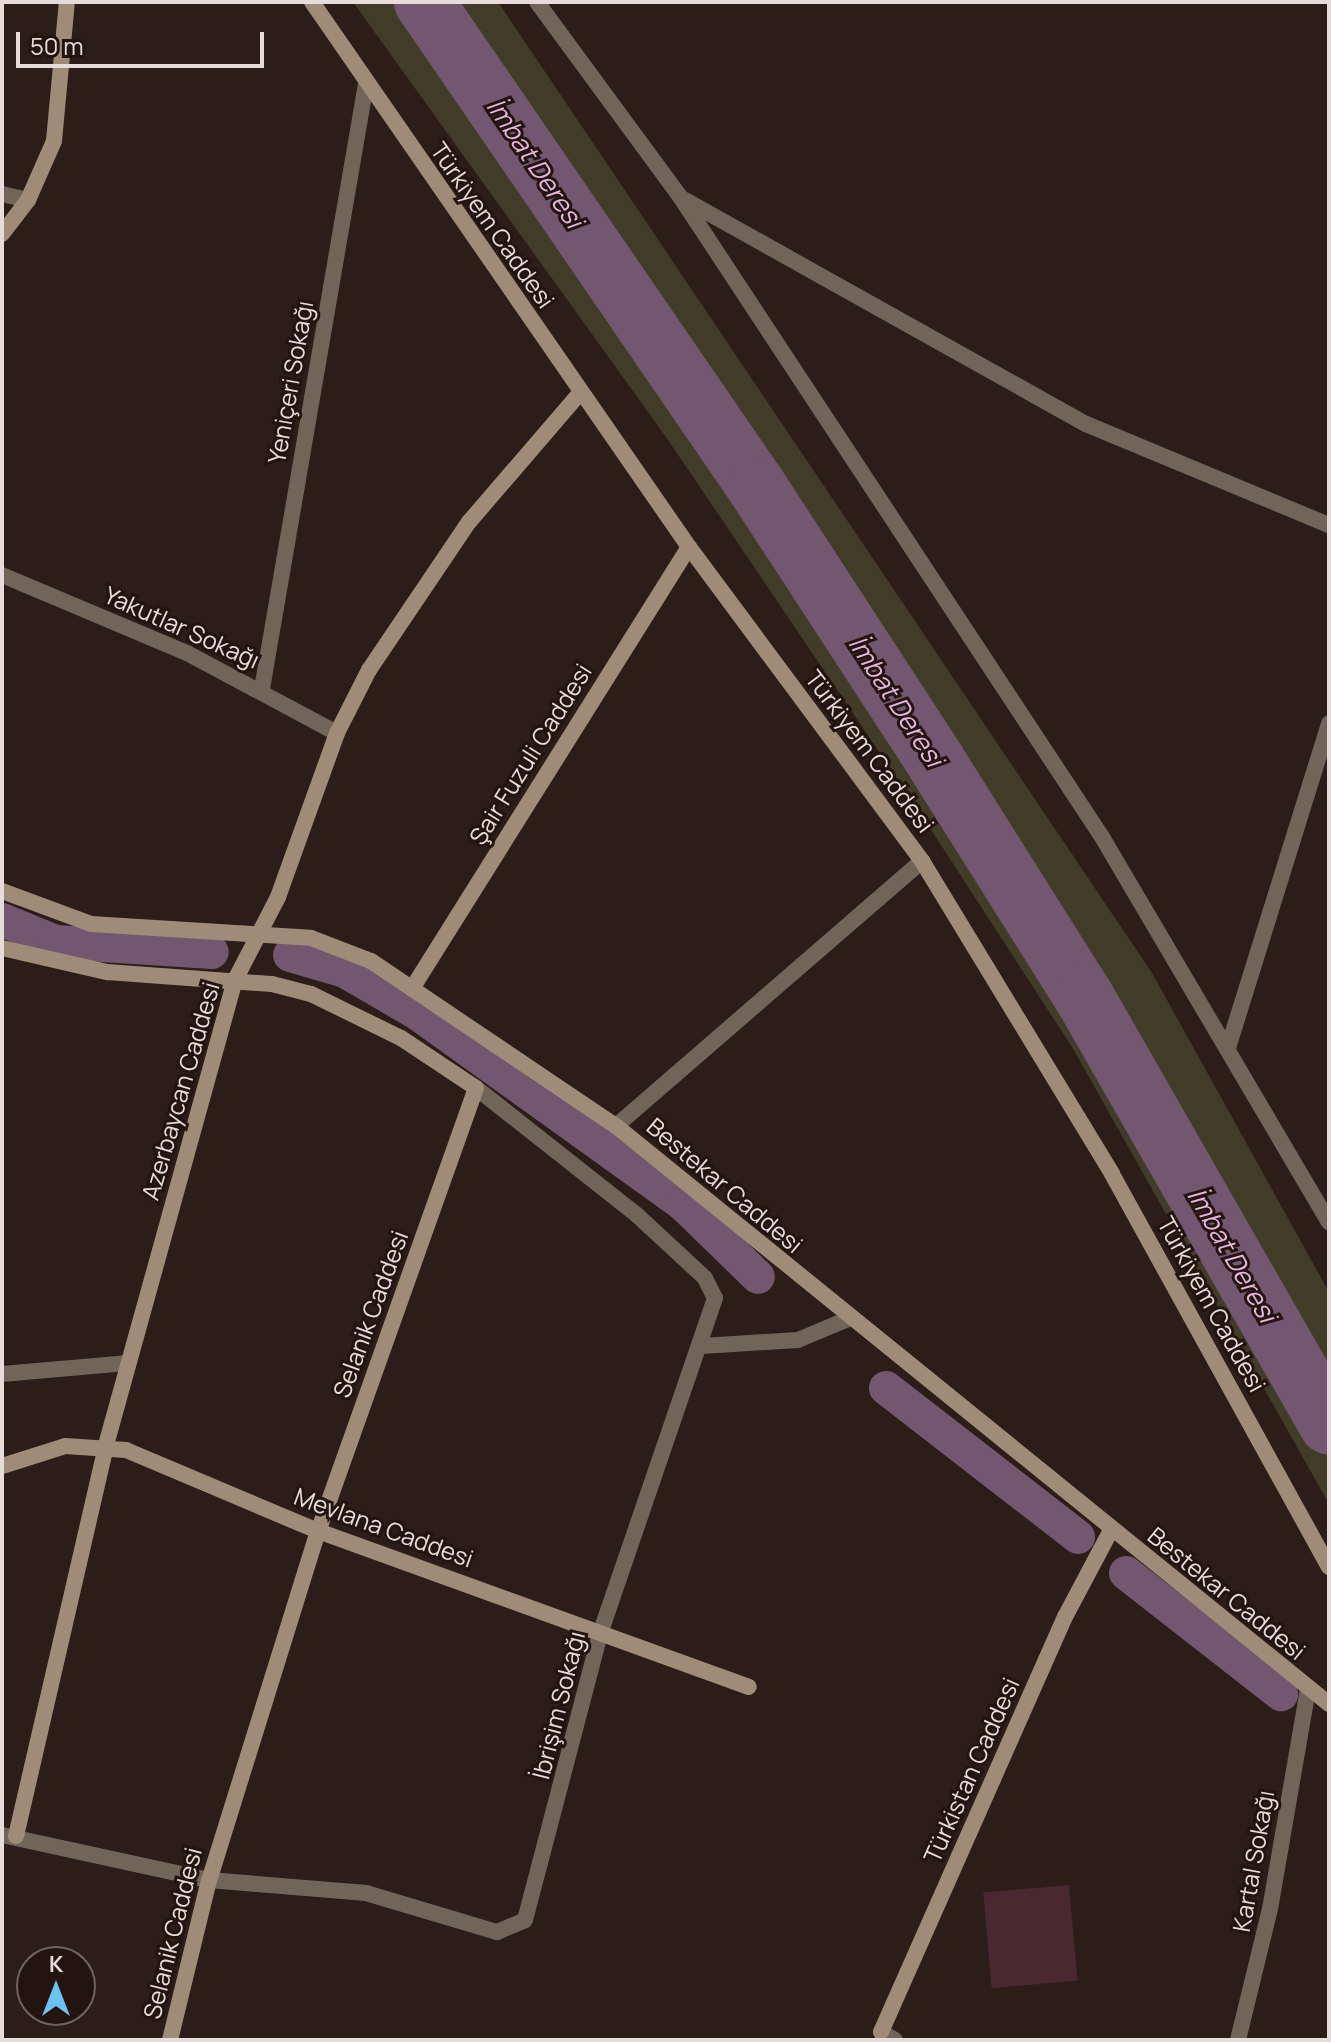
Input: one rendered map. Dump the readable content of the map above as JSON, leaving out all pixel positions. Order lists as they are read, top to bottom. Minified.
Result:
{"streets":{"street":["Türkiyem Caddesi","Yeniçeri Sokağı","Yakutlar Sokağı","Şair Fuzuli Caddesi","Azerbaycan Caddesi","Bestekar Caddesi","Selanik Caddesi","Mevlana Caddesi","İbrişim Sokağı","Türkistan Caddesi","Kartal Sokağı"]},"crossings":[["Türkiyem Caddesi","Yeniçeri Sokağı"],["Türkiyem Caddesi","Şair Fuzuli Caddesi"],["Türkiyem Caddesi","Azerbaycan Caddesi"],["Yeniçeri Sokağı","Yakutlar Sokağı"],["Yakutlar Sokağı","Azerbaycan Caddesi"],["Şair Fuzuli Caddesi","Bestekar Caddesi"],["Azerbaycan Caddesi","Bestekar Caddesi"],["Azerbaycan Caddesi","Mevlana Caddesi"],["Azerbaycan Caddesi","İbrişim Sokağı"],["Bestekar Caddesi","Türkistan Caddesi"],["Bestekar Caddesi","Kartal Sokağı"],["Selanik Caddesi","Mevlana Caddesi"],["Selanik Caddesi","İbrişim Sokağı"],["Mevlana Caddesi","İbrişim Sokağı"]],"water":["İmbat Deresi"],"scale_bar":"50 m","north":"top"}
